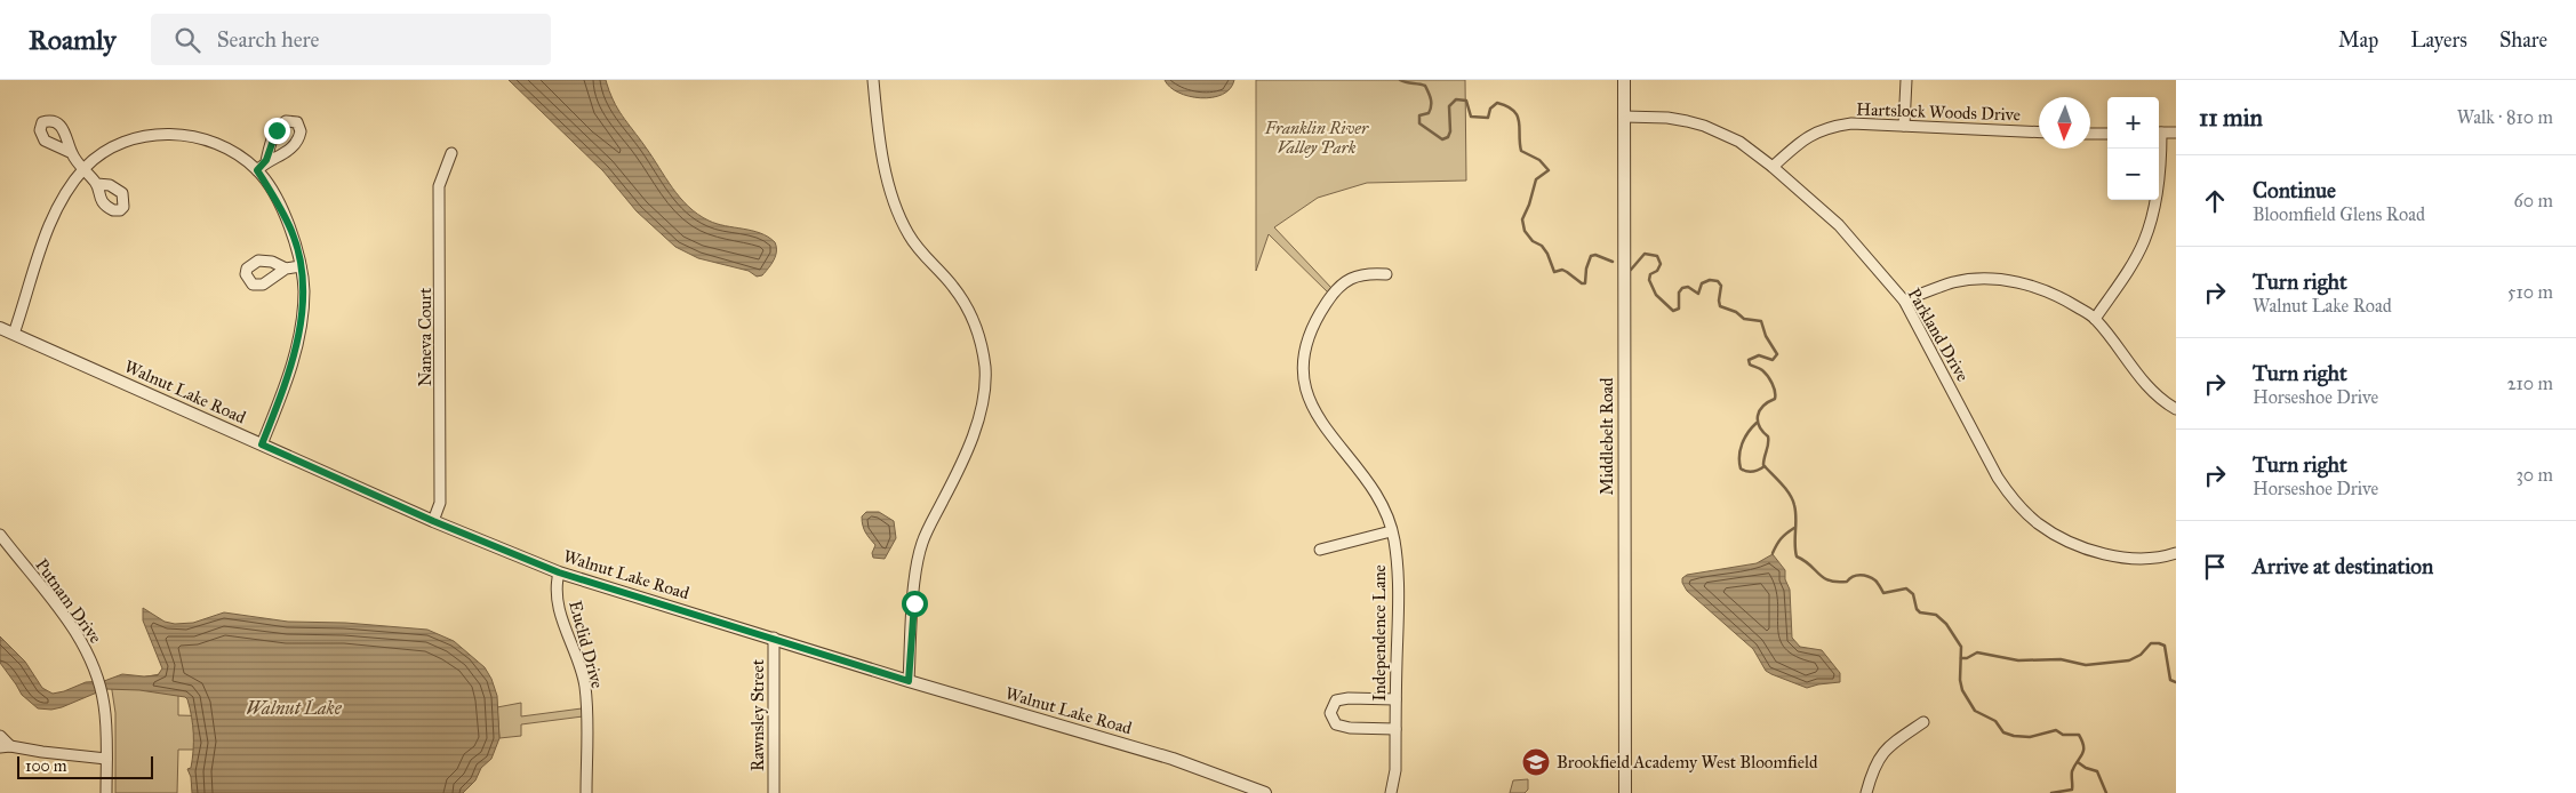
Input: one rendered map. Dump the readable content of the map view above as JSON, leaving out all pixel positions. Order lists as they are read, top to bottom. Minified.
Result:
{"streets":{"street":["Hartslock Woods Drive","Parkland Drive","Naneva Court","Walnut Lake Road","Middlebelt Road","Putnam Drive","Independence Lane","Euclid Drive","Rawnsley Street"]},"crossings":[["Hartslock Woods Drive","Parkland Drive"],["Parkland Drive","Middlebelt Road"],["Naneva Court","Walnut Lake Road"],["Walnut Lake Road","Euclid Drive"],["Walnut Lake Road","Rawnsley Street"]],"water":["Walnut Lake"],"parks":["Franklin River Valley Park"],"places":{"school or university":["Brookfield Academy West Bloomfield"]},"scale_bar":"100 m","north":"bottom","page":{"header":"Roamly","search":"Search here","nav":["Map","Layers","Share"],"heading":["11 min","Walk · 810 m"],"map_buttons":["+","−"],"list":[["Continue","Bloomfield Glens Road","60 m"],["Turn right","Walnut Lake Road","510 m"],["Turn right","Horseshoe Drive","210 m"],["Turn right","Horseshoe Drive","30 m"],"Arrive at destination"],"scale":"100 m"}}
